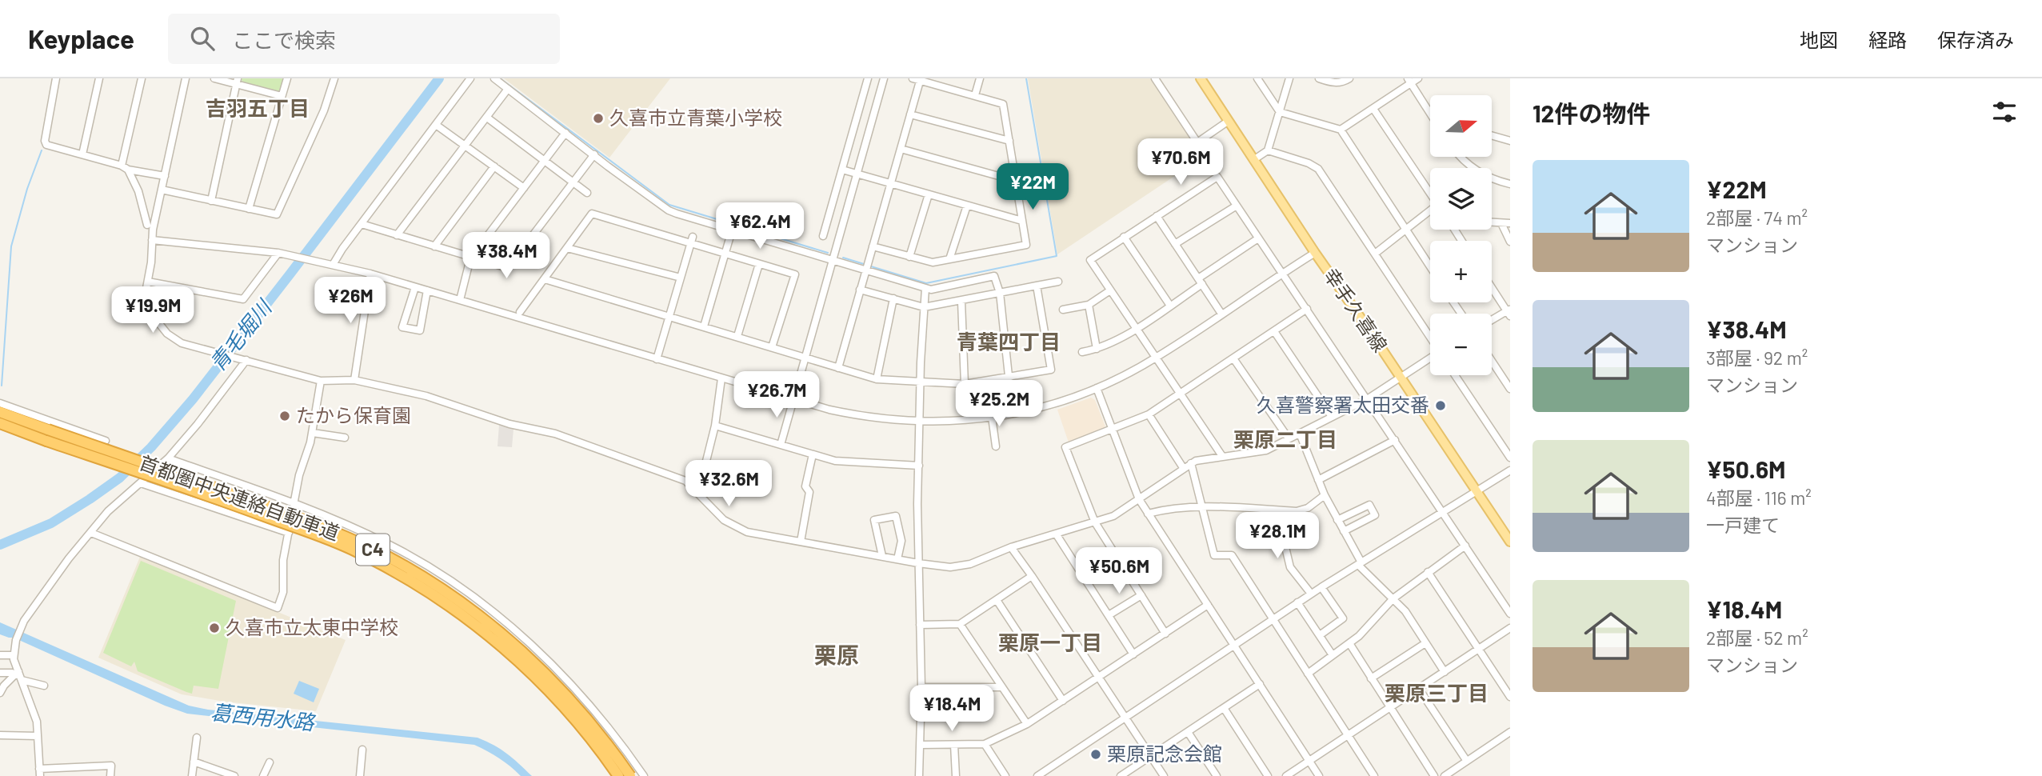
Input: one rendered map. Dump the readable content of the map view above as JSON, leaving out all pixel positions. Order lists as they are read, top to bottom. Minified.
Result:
{"streets":{"highway":["首都圏中央連絡自動車道","C4"],"main road":["幸手久喜線"]},"districts":["吉羽五丁目","青葉四丁目","栗原二丁目","栗原一丁目","栗原","栗原三丁目"],"water":["青毛堀川","葛西用水路"],"places":["久喜市立青葉小学校","久喜警察署太田交番","たから保育園","久喜市立太東中学校","栗原記念会館"],"north":"right","page":{"header":"Keyplace","search":"ここで検索","nav":["地図","経路","保存済み"],"heading":"12件の物件","map_buttons":["+","−"],"price":["¥70.6M","¥22M","¥62.4M","¥38.4M","¥26M","¥19.9M","¥26.7M","¥25.2M","¥32.6M","¥28.1M","¥50.6M","¥18.4M"],"list":[{"name":"¥22M","note":"2部屋 · 74 m² · マンション"},{"name":"¥38.4M","note":"3部屋 · 92 m² · マンション"},{"name":"¥50.6M","note":"4部屋 · 116 m² · 一戸建て"},{"name":"¥18.4M","note":"2部屋 · 52 m² · マンション"}]}}
